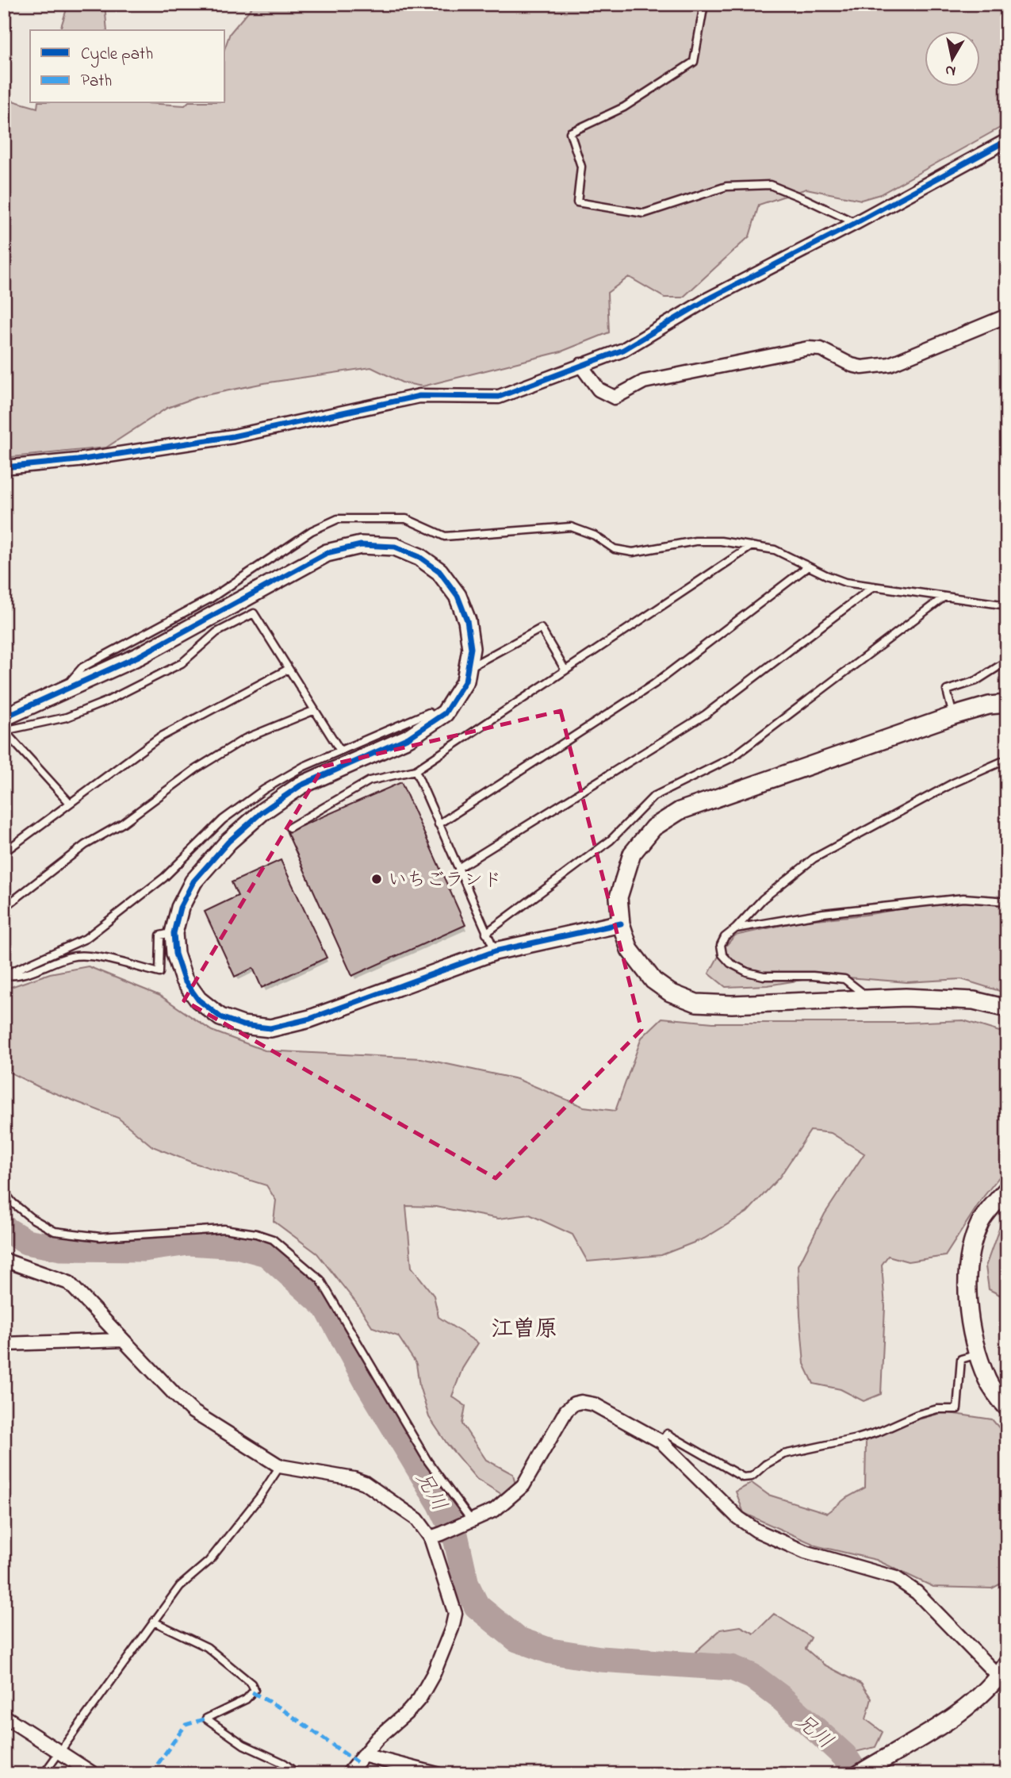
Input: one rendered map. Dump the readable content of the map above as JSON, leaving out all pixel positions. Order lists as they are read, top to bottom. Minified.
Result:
{"districts":["江曽原"],"water":["兄川"],"places":["いちごランド"],"legend":["Cycle path","Path"],"north":"bottom"}
